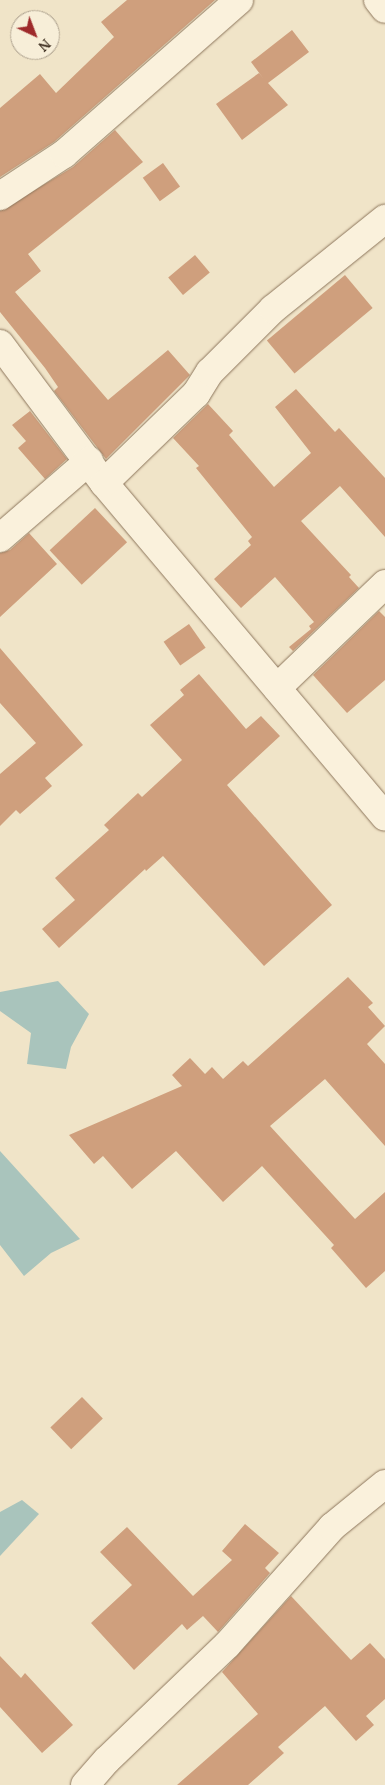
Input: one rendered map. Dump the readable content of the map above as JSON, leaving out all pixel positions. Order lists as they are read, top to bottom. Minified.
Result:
{"north":"bottom right"}
